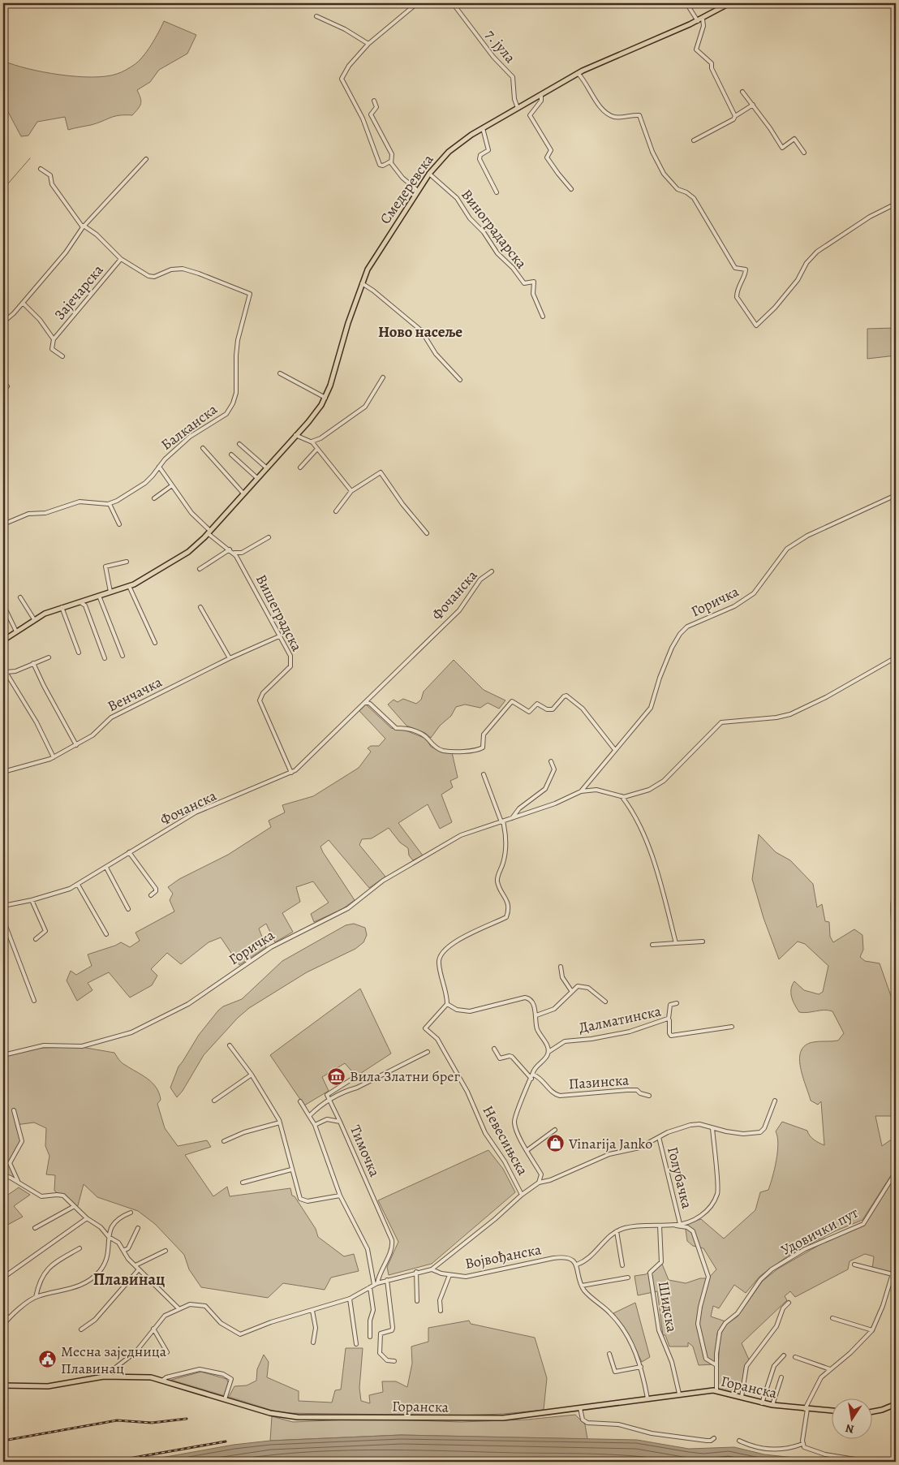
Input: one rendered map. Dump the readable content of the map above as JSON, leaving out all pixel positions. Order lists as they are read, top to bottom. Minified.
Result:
{"streets":{"main road":["Смедеревска","Горанска"],"street":["7. јула","Виноградарска","Зајечарска","Балканска","Фочанска","Горичка","Вишеградска","Венчачка","Далматинска","Пазинска","Невесињска","Тимочка","Голубачка","Удовички пут","Војвођанска","Шидска"]},"crossings":[["7. јула","Смедеревска"],["Смедеревска","Виноградарска"],["Смедеревска","Вишеградска"],["Зајечарска","Балканска"],["Балканска","Вишеградска"],["Фочанска","Вишеградска"],["Вишеградска","Венчачка"],["Далматинска","Пазинска"],["Удовички пут","Горанска"],["Шидска","Горанска"]],"districts":["Ново насеље","Плавинац"],"places":{"museum":["Вила Златни брег"],"shop":["Vinarija Janko"],"public building":["Месна заједница Плавинац"]},"north":"bottom"}
